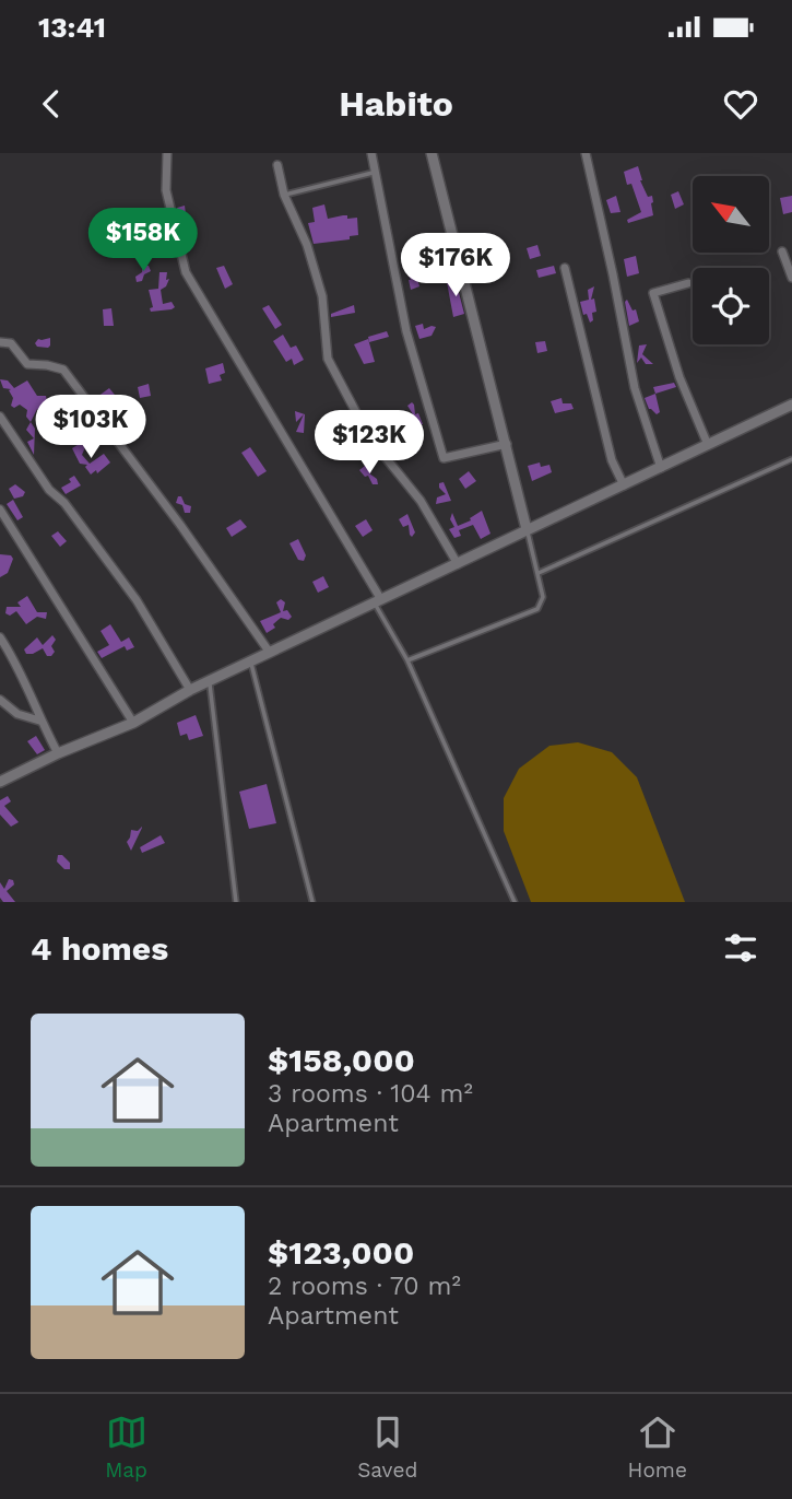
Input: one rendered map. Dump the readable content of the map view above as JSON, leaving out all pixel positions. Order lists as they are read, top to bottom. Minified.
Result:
{"north":"top left","page":{"status":"13:41","header":"Habito","price":["$158K","$176K","$103K","$123K"],"heading":"4 homes","list":[{"name":"$158,000","note":"3 rooms · 104 m² · Apartment"},{"name":"$123,000","note":"2 rooms · 70 m² · Apartment"}],"tabs":["Map","Saved","Home"]}}
